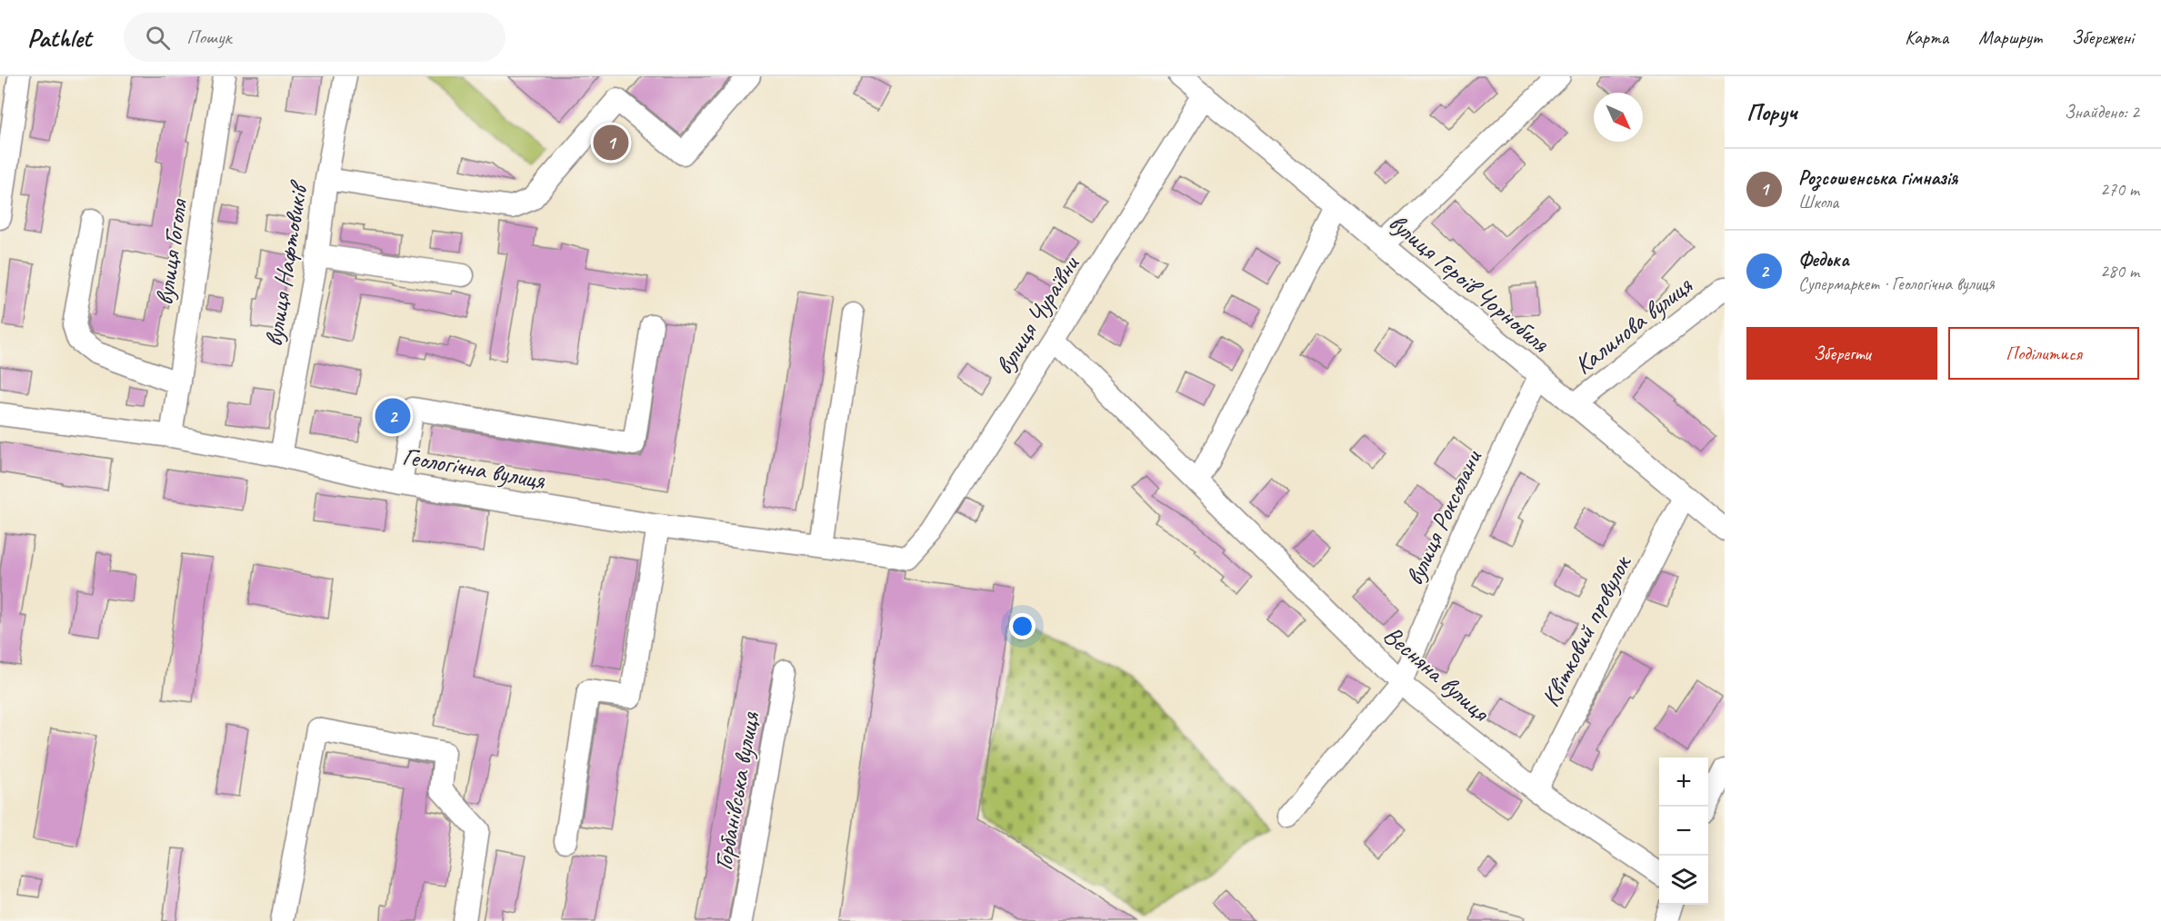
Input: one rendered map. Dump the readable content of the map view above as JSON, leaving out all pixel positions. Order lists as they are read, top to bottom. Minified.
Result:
{"streets":{"street":["вулиця Гоголя","вулиця Нафтовиків","вулиця Героїв Чорнобиля","вулиця Чураївни","Калинова вулиця","Геологічна вулиця","вулиця Роксолани","Квітковий провулок","Весняна вулиця","Горбанівська вулиця"]},"crossings":[["вулиця Гоголя","Геологічна вулиця"],["вулиця Нафтовиків","Геологічна вулиця"],["вулиця Героїв Чорнобиля","вулиця Чураївни"],["вулиця Героїв Чорнобиля","Калинова вулиця"],["вулиця Героїв Чорнобиля","вулиця Роксолани"],["вулиця Героїв Чорнобиля","Квітковий провулок"],["вулиця Чураївни","Геологічна вулиця"],["вулиця Чураївни","Весняна вулиця"],["вулиця Роксолани","Весняна вулиця"],["Квітковий провулок","Весняна вулиця"]],"north":"bottom right","page":{"header":"Pathlet","search":"Пошук","nav":["Карта","Маршрут","Збережені"],"heading":["Поруч","Знайдено: 2"],"pins":["1","2"],"list":[{"mark":"1","name":"Розсошенська гімназія","note":"Школа","value":"270 m"},{"mark":"2","name":"Федька","note":"Супермаркет · Геологічна вулиця","value":"280 m"}],"buttons":["Зберегти","Поділитися"],"map_buttons":["+","−"]}}
